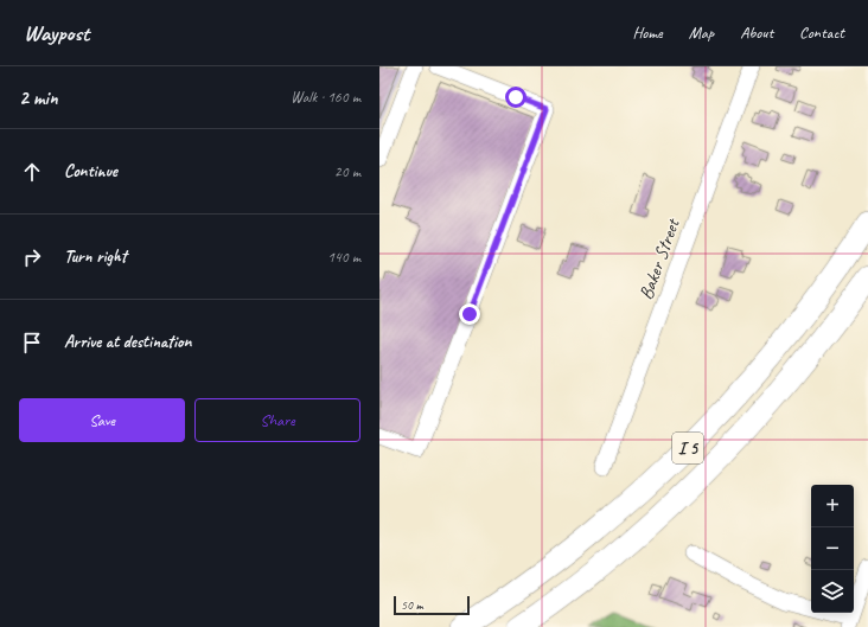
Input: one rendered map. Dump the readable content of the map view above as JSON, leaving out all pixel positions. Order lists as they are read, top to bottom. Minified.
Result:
{"streets":{"highway":["I 5"],"street":["Baker Street"]},"scale_bar":"50 m","page":{"header":"Waypost","nav":["Home","Map","About","Contact"],"heading":["2 min","Walk · 160 m"],"list":[["Continue","20 m"],["Turn right","140 m"],"Arrive at destination"],"buttons":["Save","Share"],"map_buttons":["+","−"],"scale":"50 m"}}
